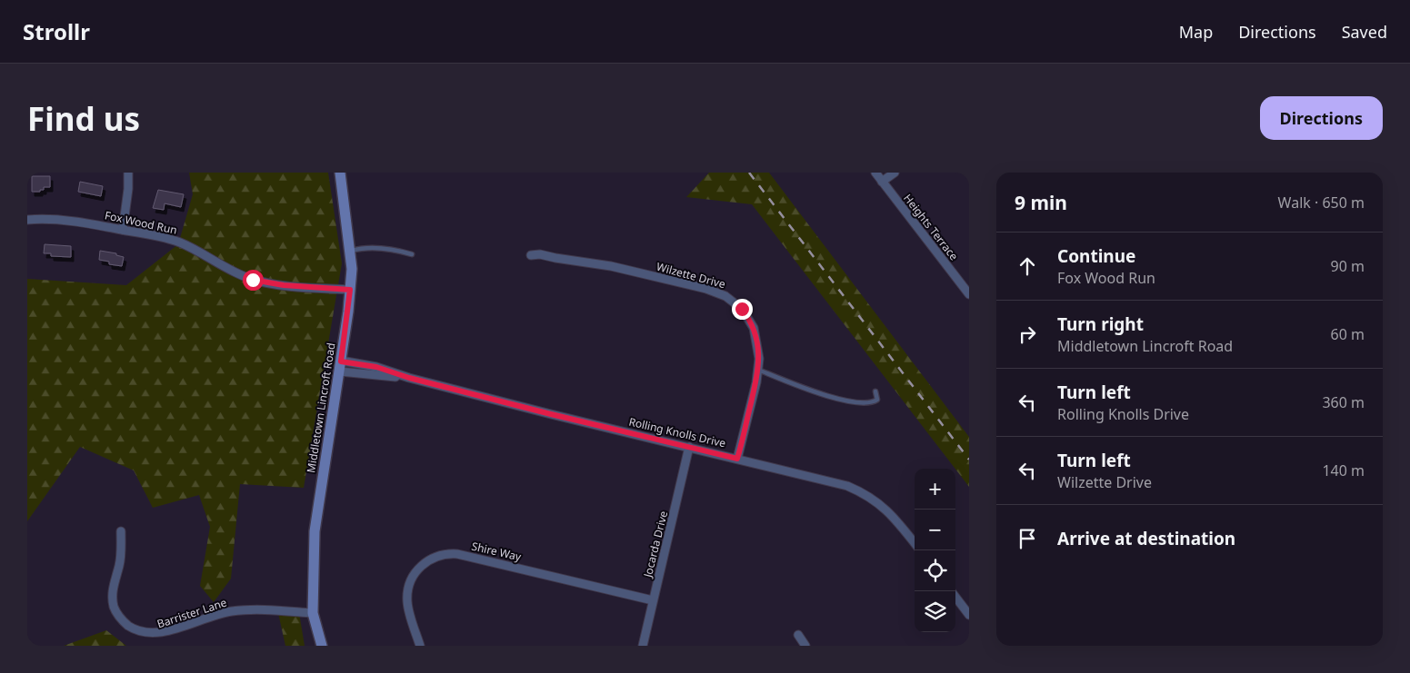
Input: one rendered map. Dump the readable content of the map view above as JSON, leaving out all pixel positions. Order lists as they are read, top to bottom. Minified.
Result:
{"streets":{"main road":["Middletown Lincroft Road"],"street":["Fox Wood Run","Heights Terrace","Wilzette Drive","Rolling Knolls Drive","Jocarda Drive","Shire Way","Barrister Lane"]},"crossings":[["Fox Wood Run","Middletown Lincroft Road"],["Wilzette Drive","Rolling Knolls Drive"],["Middletown Lincroft Road","Rolling Knolls Drive"],["Middletown Lincroft Road","Barrister Lane"],["Rolling Knolls Drive","Jocarda Drive"],["Jocarda Drive","Shire Way"]],"page":{"header":"Strollr","nav":["Map","Directions","Saved"],"buttons":"Directions","title":"Find us","heading":["9 min","Walk · 650 m"],"list":[["Continue","Fox Wood Run","90 m"],["Turn right","Middletown Lincroft Road","60 m"],["Turn left","Rolling Knolls Drive","360 m"],["Turn left","Wilzette Drive","140 m"],"Arrive at destination"],"map_buttons":["+","−"]}}
